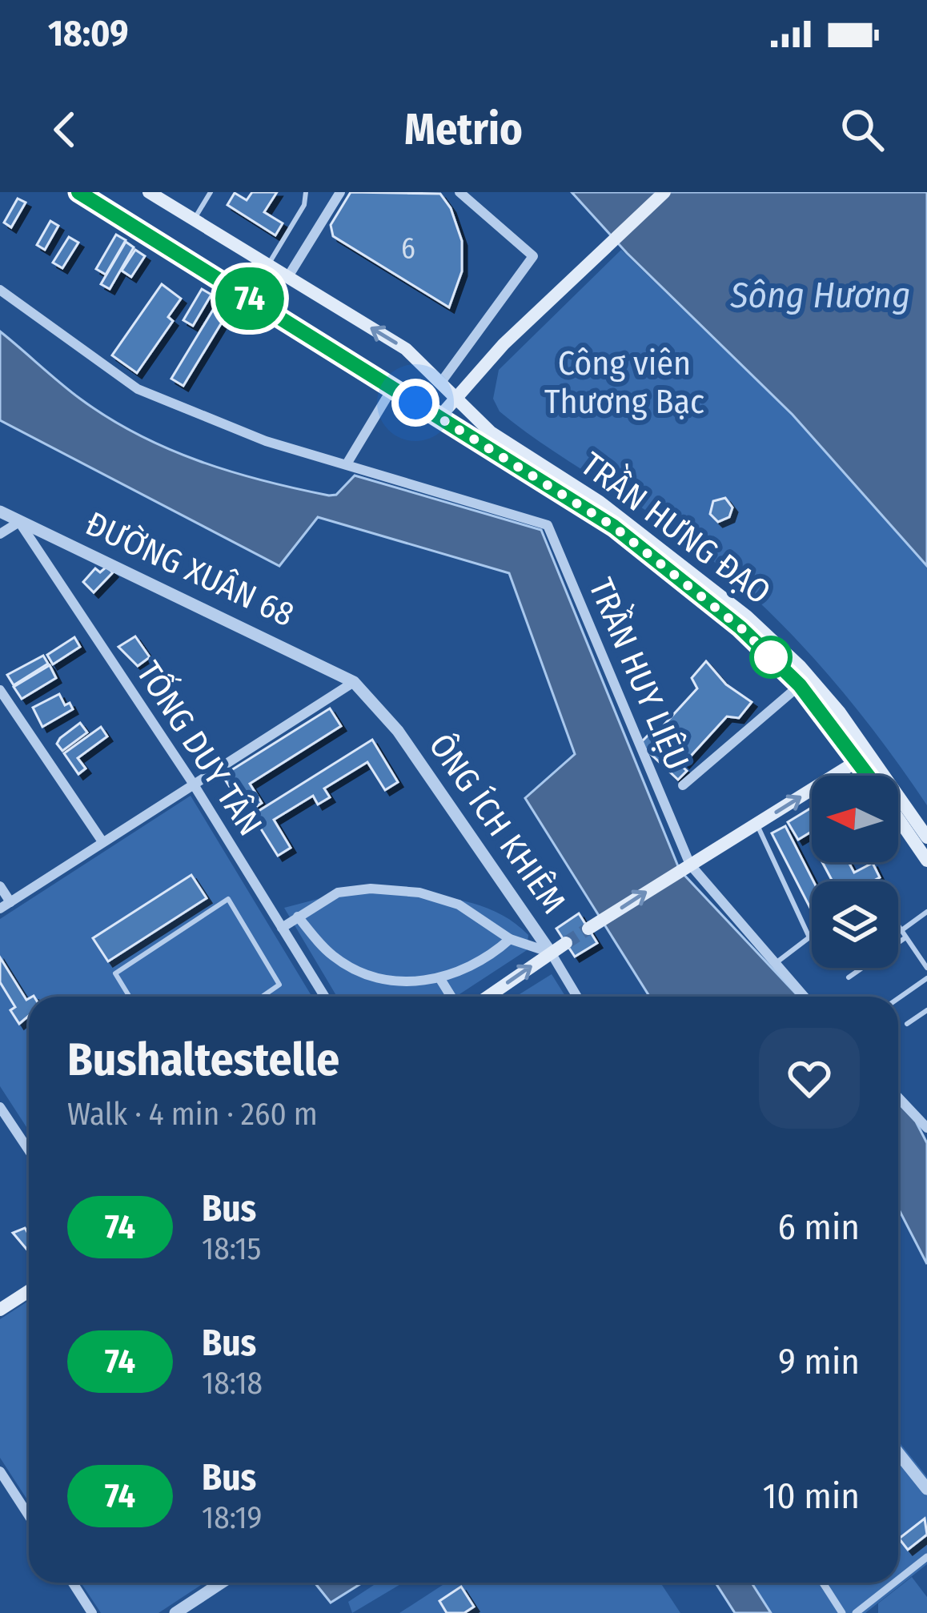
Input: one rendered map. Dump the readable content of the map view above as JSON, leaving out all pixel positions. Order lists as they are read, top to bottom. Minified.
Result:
{"streets":{"main road":["TRẦN HƯNG ĐẠO"],"street":["ĐƯỜNG XUÂN 68","TRẦN HUY LIỆU","TỐNG DUY TÂN","ÔNG ÍCH KHIÊM"]},"crossings":[["ĐƯỜNG XUÂN 68","TỐNG DUY TÂN"],["ĐƯỜNG XUÂN 68","ÔNG ÍCH KHIÊM"]],"water":["Sông Hương"],"parks":["Công viên Thương Bạc"],"lines":["bus line 74"],"house_numbers":["6"],"north":"left","page":{"status":"18:09","header":"Metrio","on_map":"74","heading":["Bushaltestelle","Walk · 4 min · 260 m"],"list":[{"mark":"74","name":"Bus","note":"18:15","value":"6 min"},{"mark":"74","name":"Bus","note":"18:18","value":"9 min"},{"mark":"74","name":"Bus","note":"18:19","value":"10 min"}]}}
